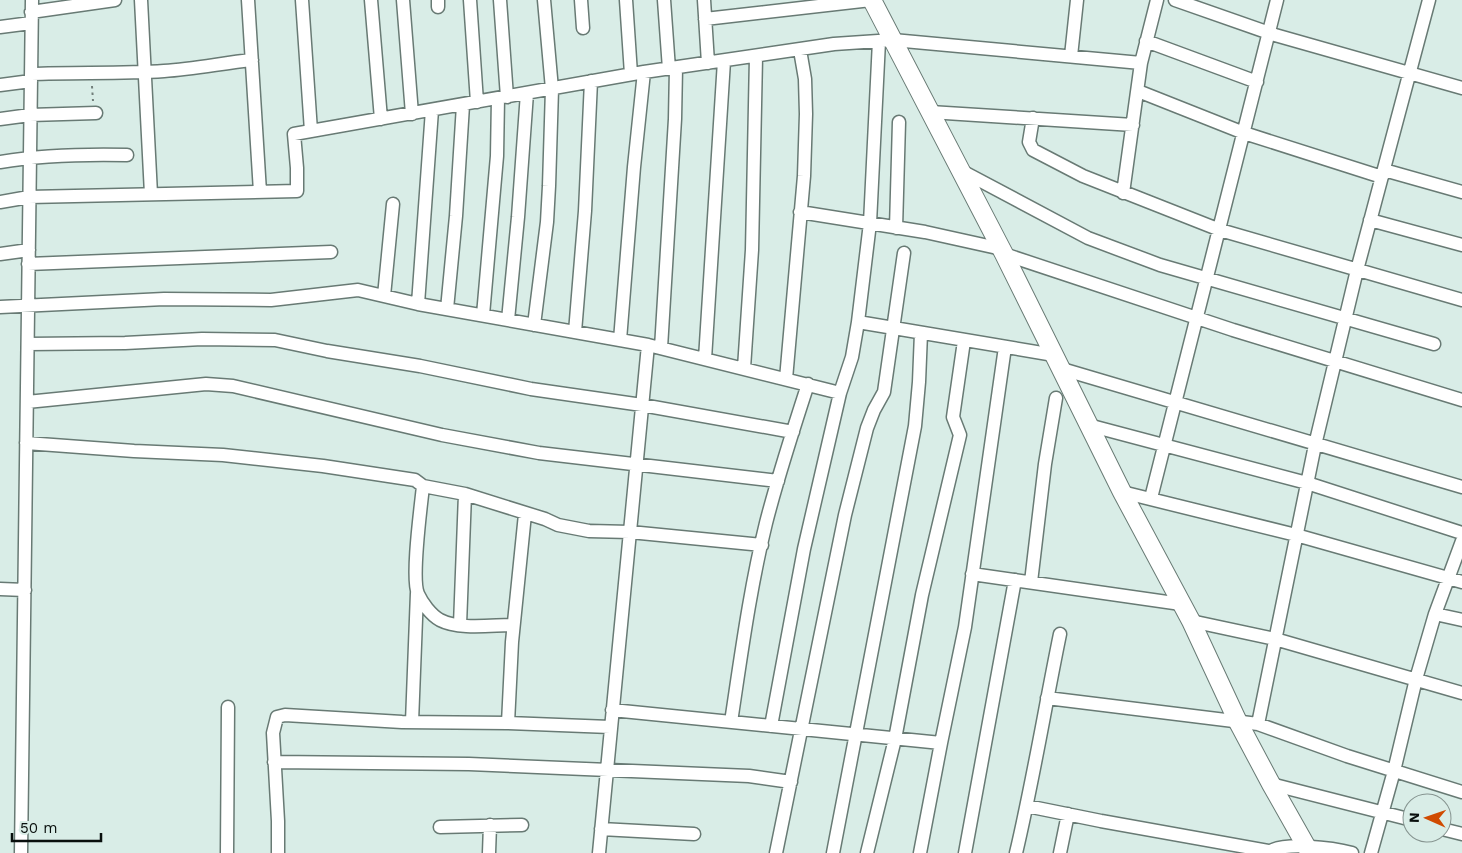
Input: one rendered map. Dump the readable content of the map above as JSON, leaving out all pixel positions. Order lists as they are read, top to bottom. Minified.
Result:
{"scale_bar":"50 m","north":"left"}
